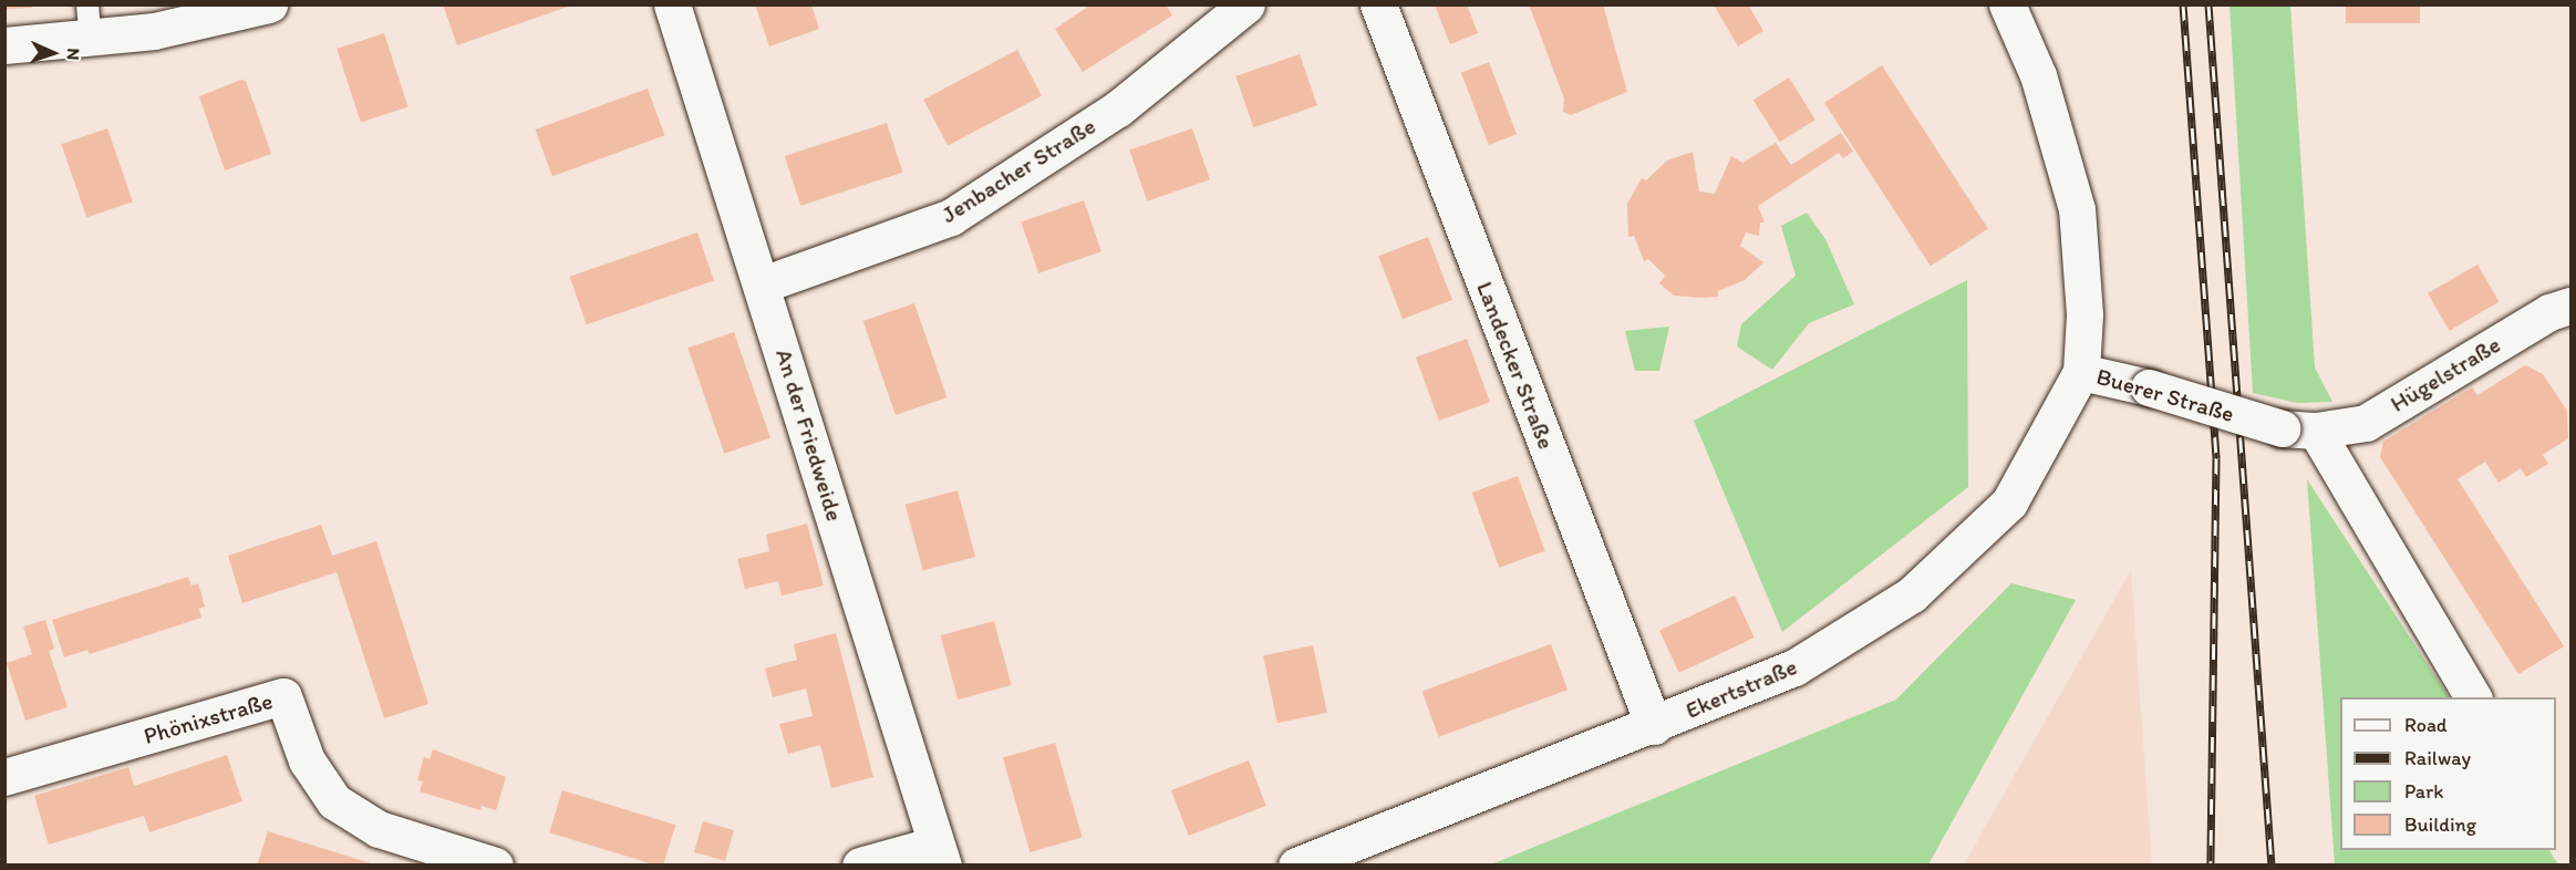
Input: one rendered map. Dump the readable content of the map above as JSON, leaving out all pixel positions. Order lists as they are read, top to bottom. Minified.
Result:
{"streets":{"street":["Jenbacher Straße","Landecker Straße","Hügelstraße","Buerer Straße","An der Friedweide","Ekertstraße","Phönixstraße"]},"crossings":[["Jenbacher Straße","An der Friedweide"],["Landecker Straße","Ekertstraße"],["Hügelstraße","Buerer Straße"],["Buerer Straße","Ekertstraße"]],"legend":["Road","Railway","Park","Building"],"north":"right"}
